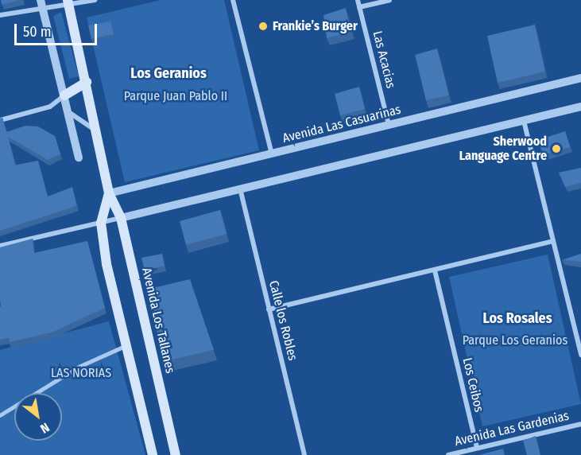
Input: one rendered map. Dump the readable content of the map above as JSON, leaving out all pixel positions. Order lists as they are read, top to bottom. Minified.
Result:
{"streets":{"main road":["Avenida Los Tallanes"],"street":["Las Acacias","Avenida Las Casuarinas","Calle los Robles","Los Ceibos","Avenida Las Gardenias"]},"crossings":[["Las Acacias","Avenida Las Casuarinas"],["Avenida Las Casuarinas","Avenida Los Tallanes"],["Los Ceibos","Avenida Las Gardenias"]],"districts":["Los Geranios","Los Rosales"],"parks":["Parque Juan Pablo II","Parque Los Geranios","LAS NORIAS"],"places":["Frankie’s Burger","Sherwood Language Centre"],"scale_bar":"50 m","north":"bottom right"}
